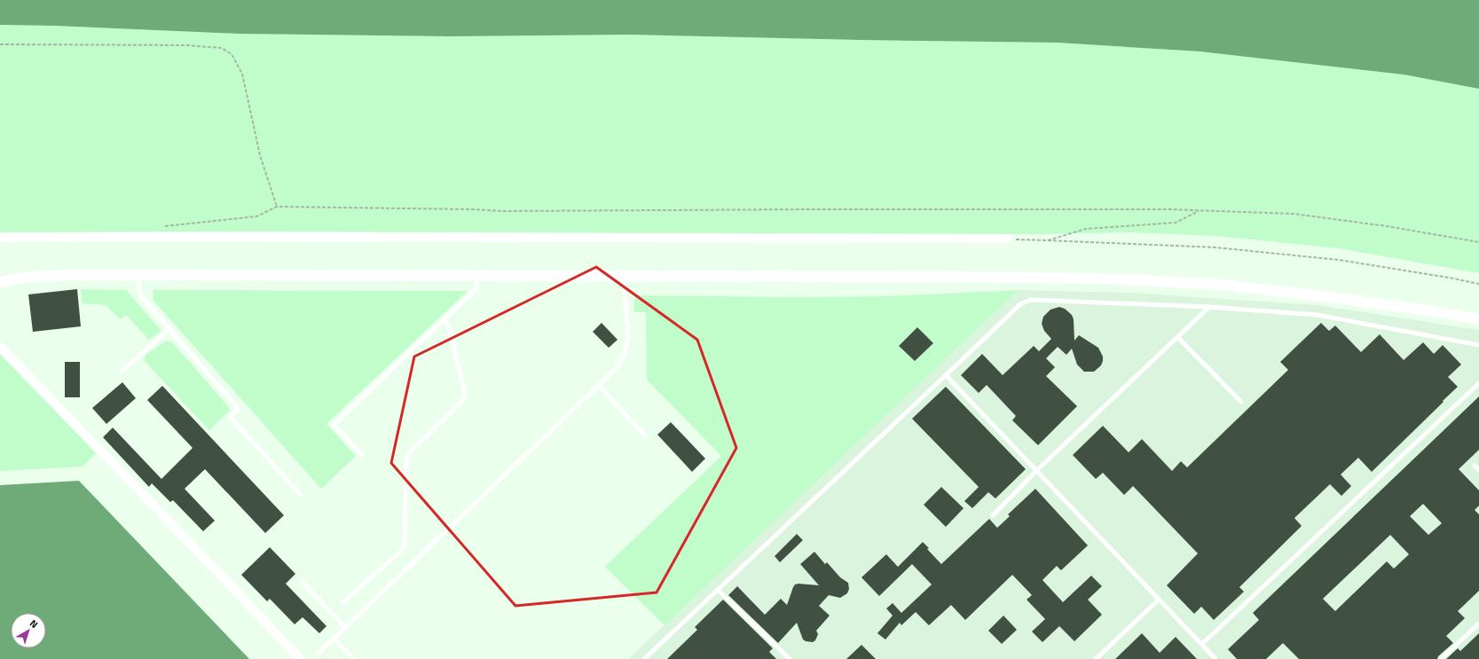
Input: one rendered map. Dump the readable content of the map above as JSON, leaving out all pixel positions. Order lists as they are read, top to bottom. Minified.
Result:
{"north":"top right"}
